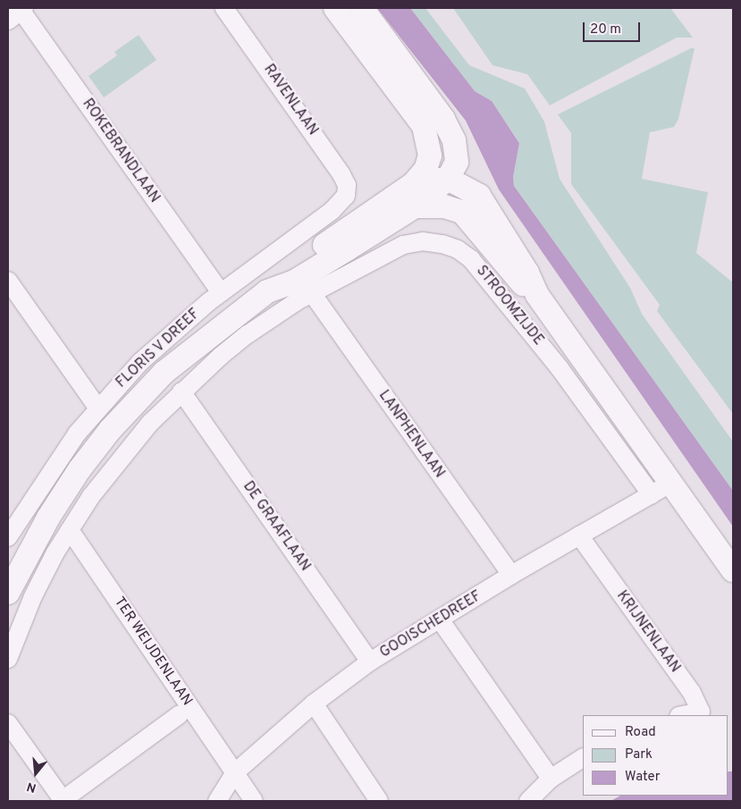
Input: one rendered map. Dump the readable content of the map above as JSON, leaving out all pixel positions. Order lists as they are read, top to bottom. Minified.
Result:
{"streets":{"street":["RAVENLAAN","ROKEBRANDLAAN","STROOMZIJDE","FLORIS V DREEF","LANPHENLAAN","DE GRAAFLAAN","GOOISCHEDREEF","KRIJNENLAAN","TER WEIJDENLAAN"]},"crossings":[["RAVENLAAN","FLORIS V DREEF"],["ROKEBRANDLAAN","FLORIS V DREEF"],["STROOMZIJDE","FLORIS V DREEF"],["STROOMZIJDE","LANPHENLAAN"],["STROOMZIJDE","GOOISCHEDREEF"],["LANPHENLAAN","GOOISCHEDREEF"],["DE GRAAFLAAN","GOOISCHEDREEF"],["GOOISCHEDREEF","KRIJNENLAAN"],["GOOISCHEDREEF","TER WEIJDENLAAN"]],"legend":["Road","Park","Water"],"scale_bar":"20 m","north":"bottom"}
